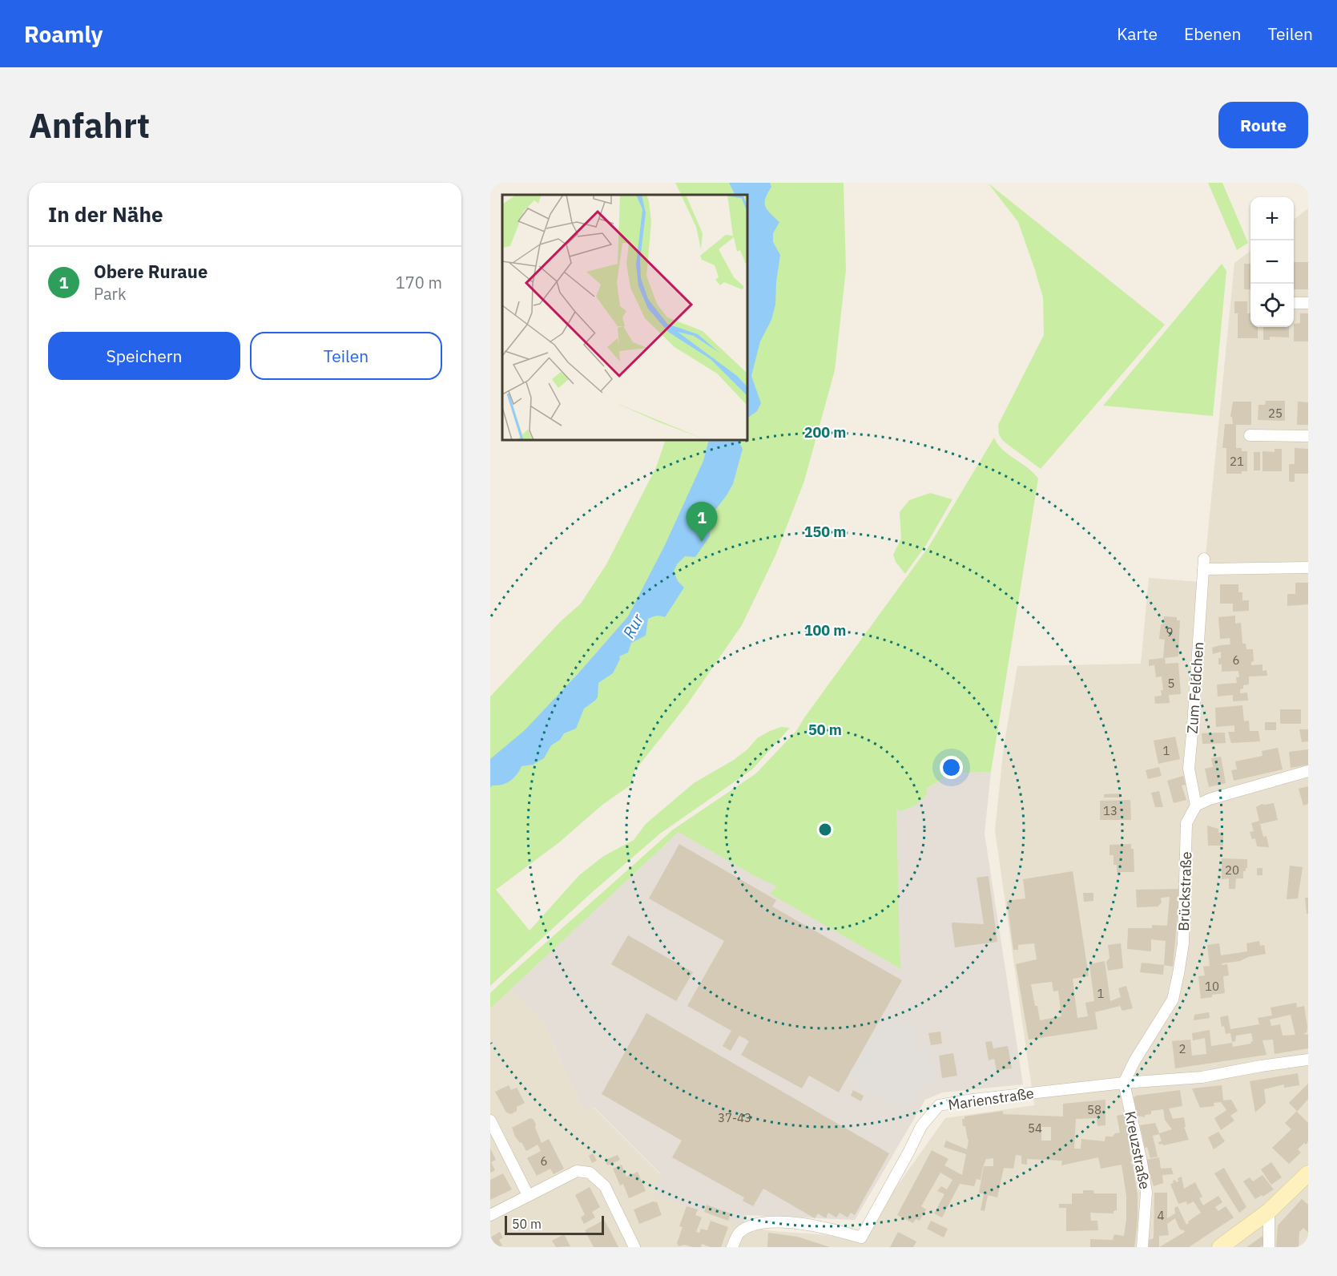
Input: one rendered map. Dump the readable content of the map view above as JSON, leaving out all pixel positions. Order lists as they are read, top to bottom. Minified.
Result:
{"streets":{"street":["Zum Feldchen","Brückstraße","Marienstraße","Kreuzstraße"]},"crossings":[["Zum Feldchen","Brückstraße"],["Brückstraße","Marienstraße"],["Brückstraße","Kreuzstraße"],["Marienstraße","Kreuzstraße"]],"water":["Rur"],"house_numbers":["25","21","9","6","5","1","13","20","10","1","2","58","37-43","54","6","4"],"scale_bar":"50 m","page":{"header":"Roamly","nav":["Karte","Ebenen","Teilen"],"buttons":["Route",["Speichern","Teilen"]],"title":"Anfahrt","heading":"In der Nähe","map_buttons":["+","−"],"list":[{"mark":"1","name":"Obere Ruraue","note":"Park","value":"170 m"}],"pins":"1","scale":"50 m"},"rings":["200 m","150 m","100 m","50 m"]}
